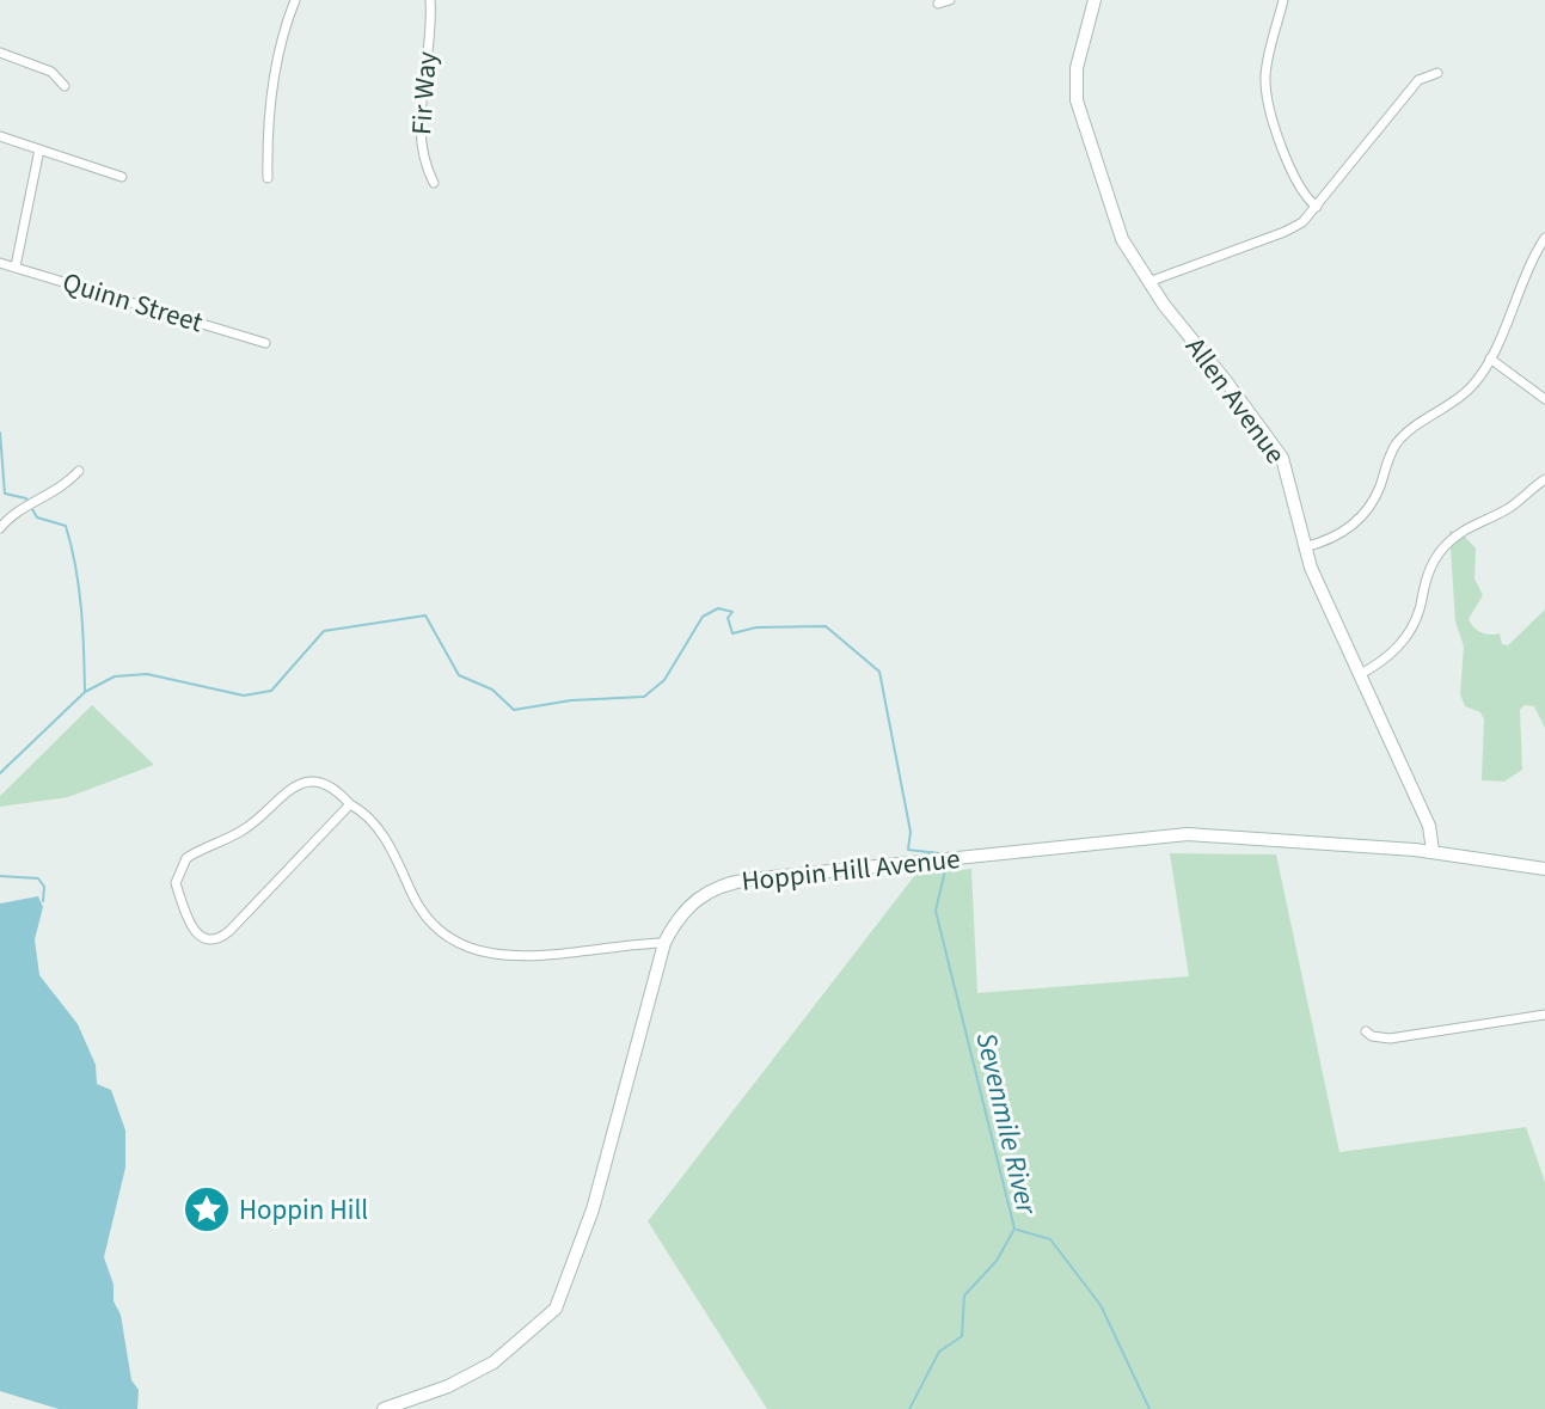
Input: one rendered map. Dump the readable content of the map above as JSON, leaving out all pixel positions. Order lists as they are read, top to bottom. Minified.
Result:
{"streets":{"street":["Fir Way","Quinn Street","Allen Avenue","Hoppin Hill Avenue"]},"crossings":[["Allen Avenue","Hoppin Hill Avenue"]],"water":["Sevenmile River"],"places":{"place":["Hoppin Hill"]}}
